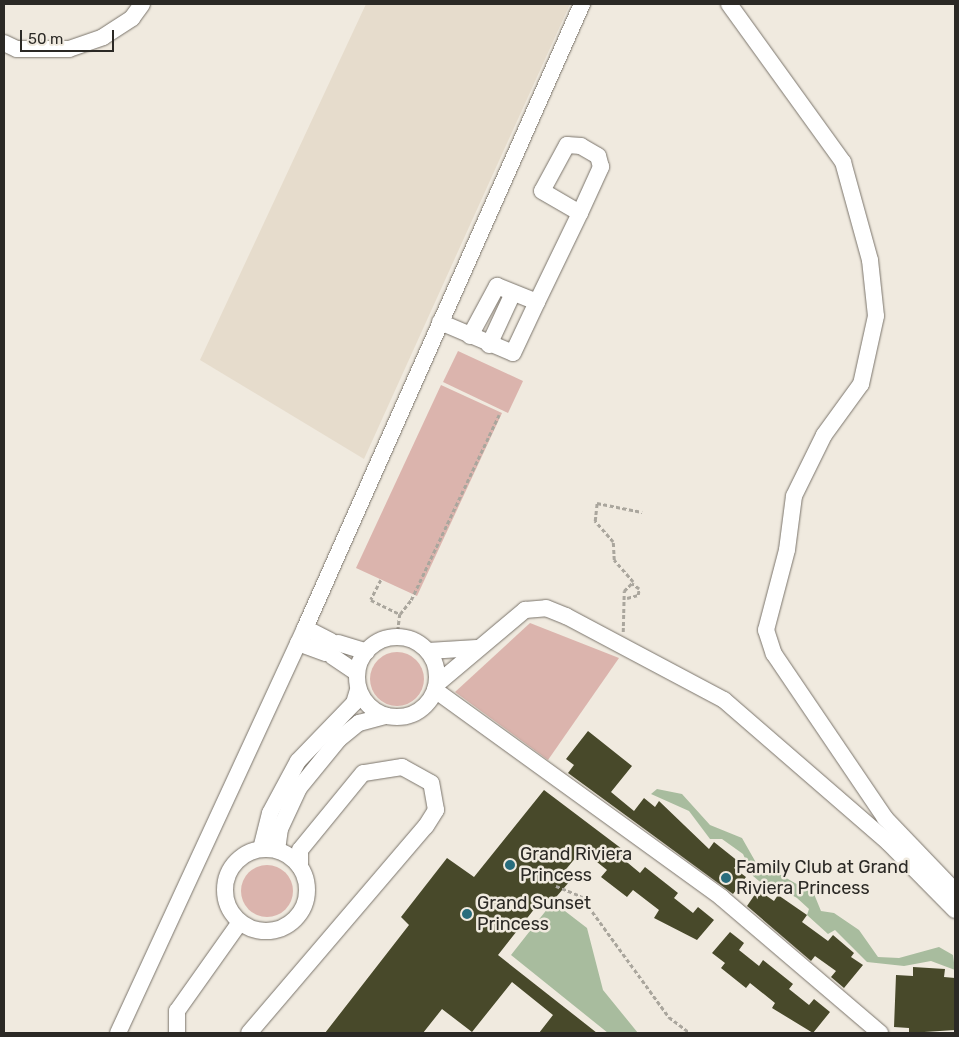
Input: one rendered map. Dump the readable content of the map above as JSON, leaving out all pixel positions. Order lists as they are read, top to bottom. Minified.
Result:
{"places":["Grand Riviera Princess","Family Club at Grand Riviera Princess","Grand Sunset Princess"],"scale_bar":"50 m"}
